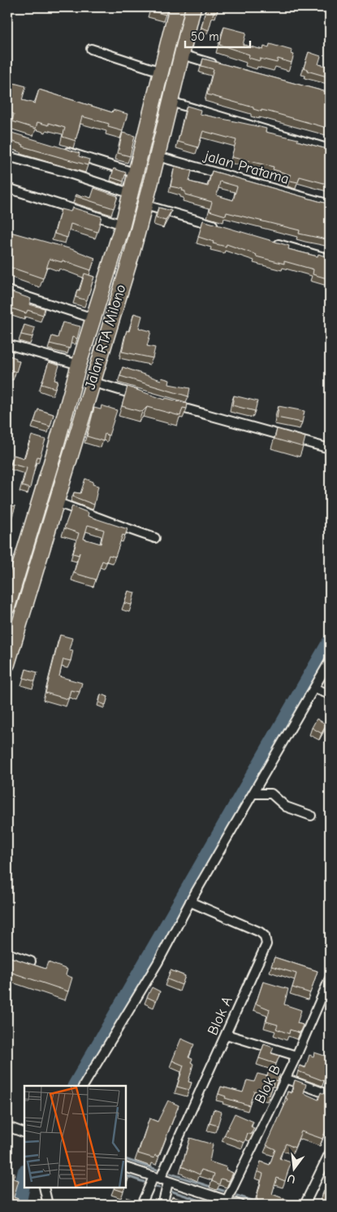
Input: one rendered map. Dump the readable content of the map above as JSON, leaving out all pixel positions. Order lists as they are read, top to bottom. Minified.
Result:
{"streets":{"highway":["Jalan RTA Milono"],"street":["jalan Pratama","Blok A","Blok B"]},"crossings":[["jalan Pratama","Jalan RTA Milono"]],"scale_bar":"50 m","north":"bottom"}
